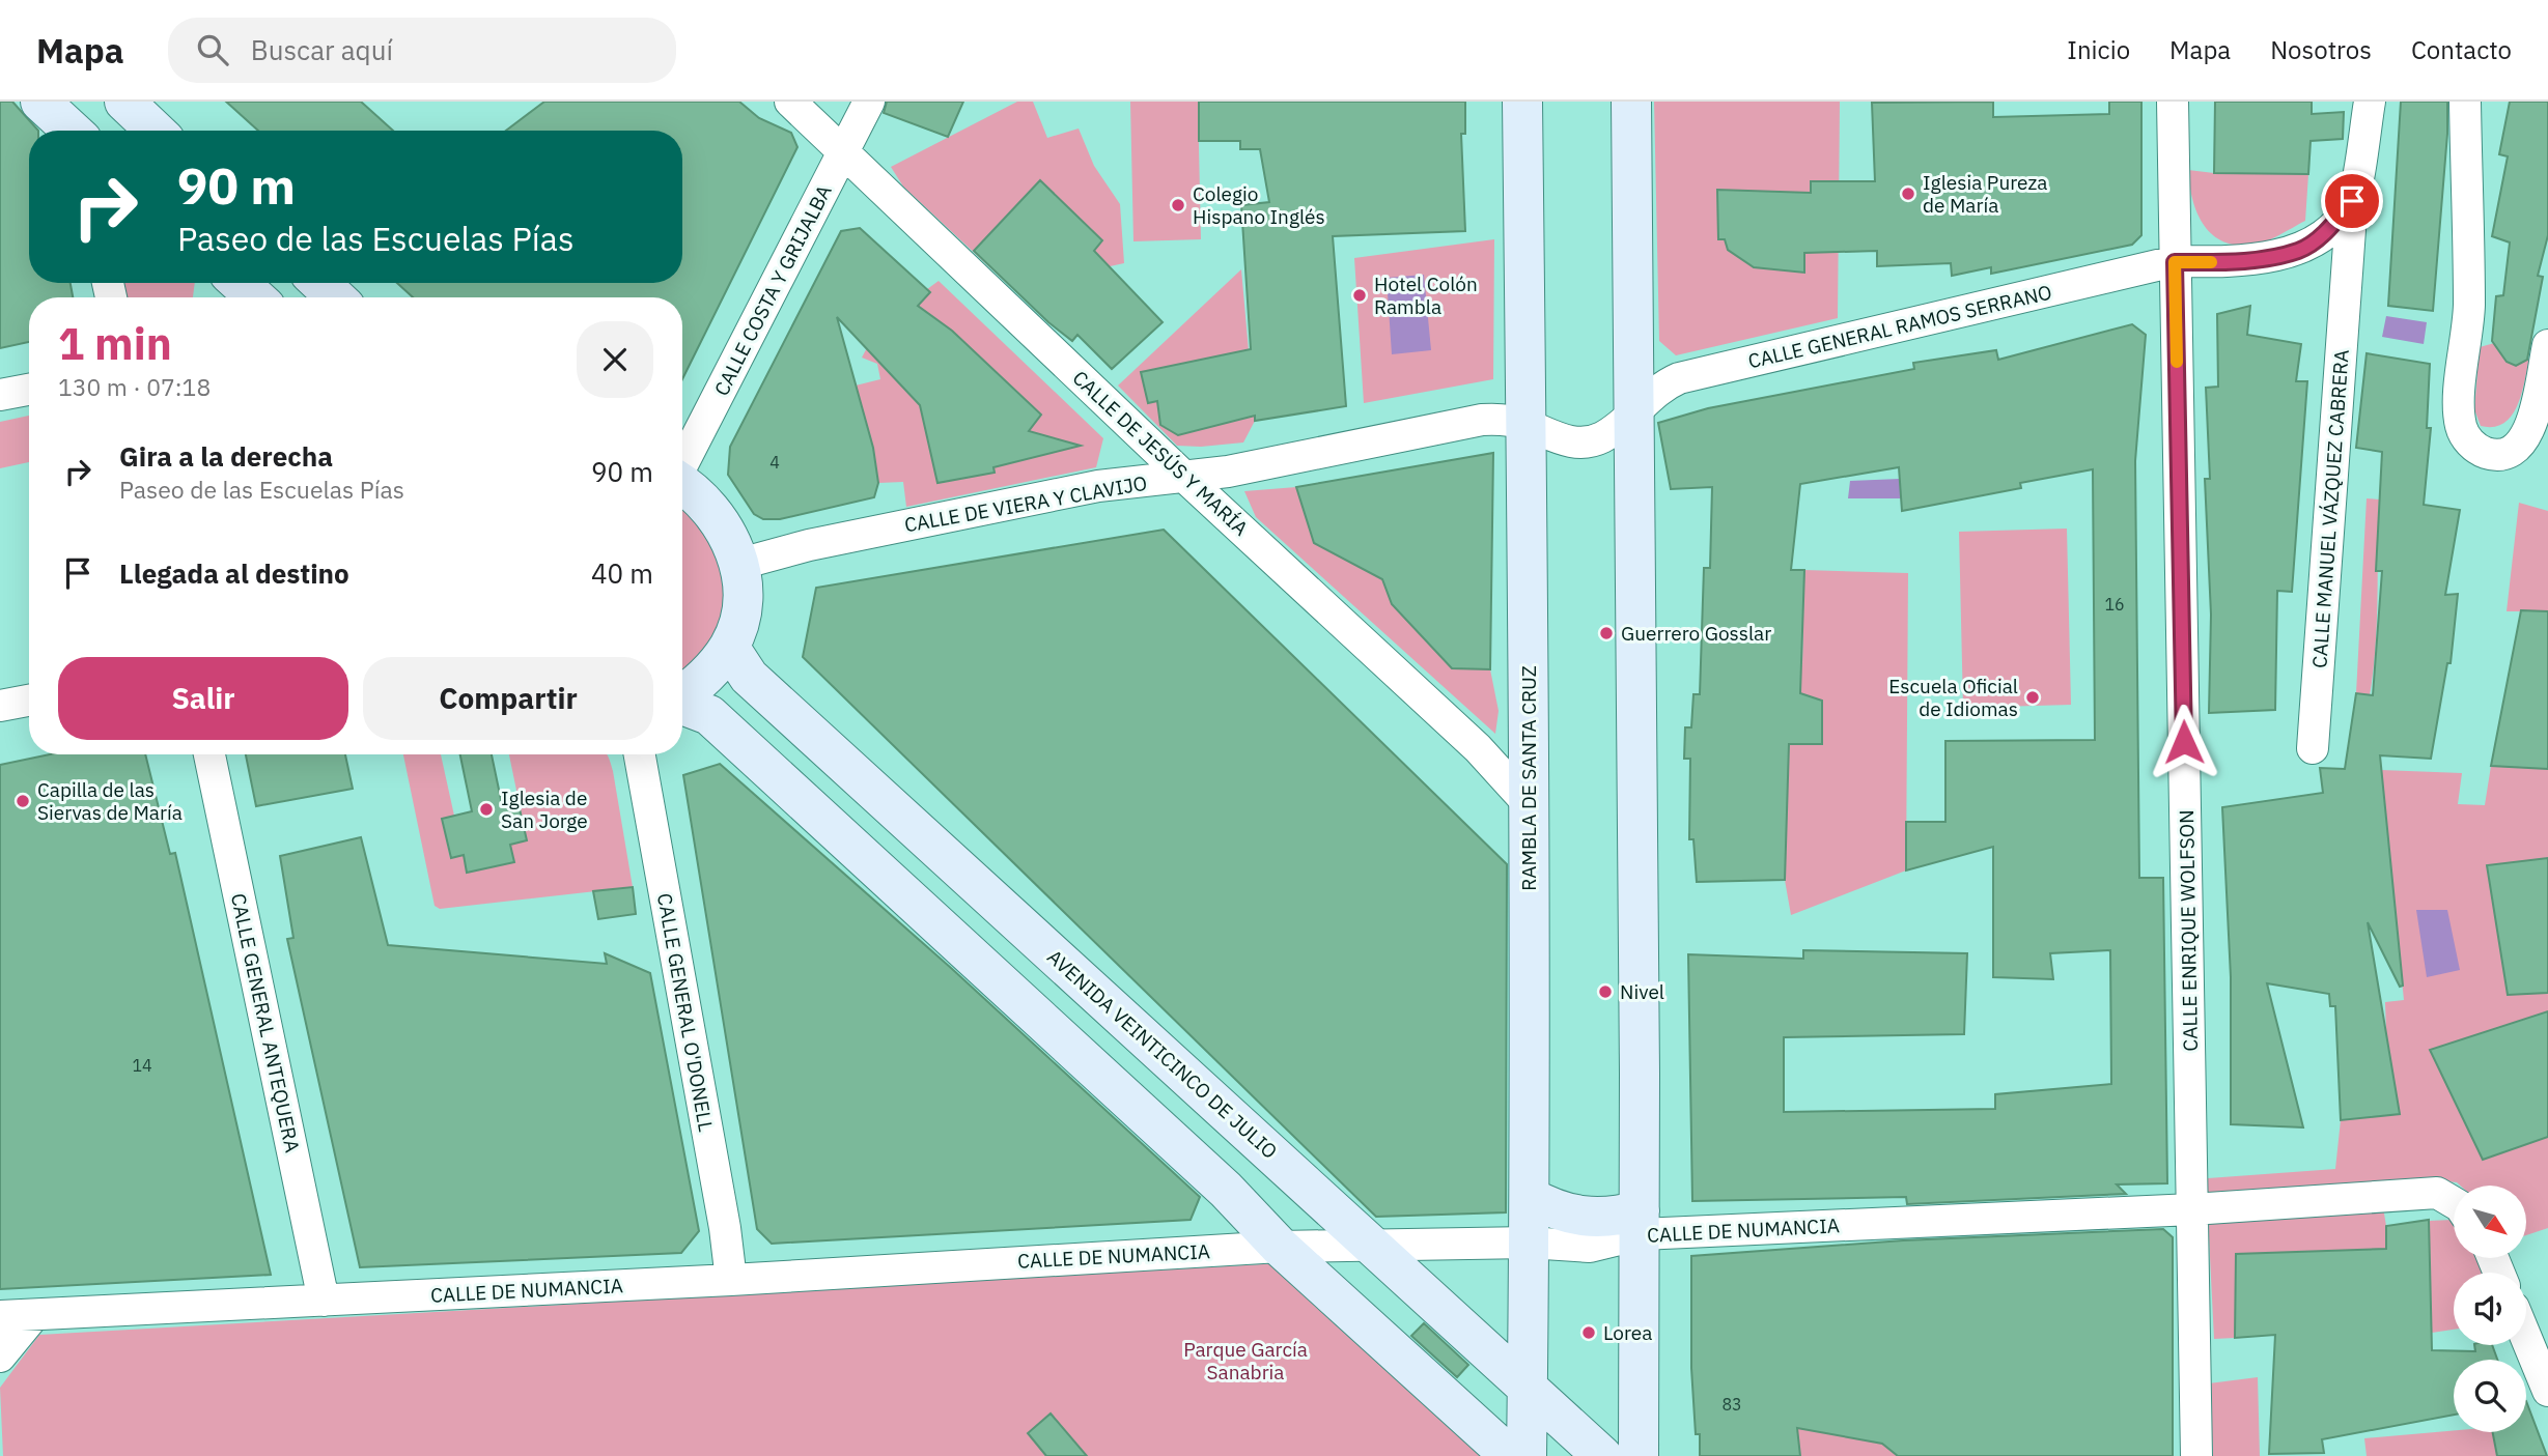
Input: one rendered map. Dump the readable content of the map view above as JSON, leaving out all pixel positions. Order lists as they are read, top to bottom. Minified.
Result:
{"streets":{"main road":["RAMBLA DE SANTA CRUZ","AVENIDA VEINTICINCO DE JULIO"],"street":["CALLE COSTA Y GRIJALBA","CALLE GENERAL RAMOS SERRANO","CALLE DE JESÚS Y MARÍA","CALLE DE VIERA Y CLAVIJO","CALLE MANUEL VÁZQUEZ CABRERA","CALLE ENRIQUE WOLFSON","CALLE GENERAL O'DONELL","CALLE GENERAL ANTEQUERA","CALLE DE NUMANCIA"]},"crossings":[["CALLE COSTA Y GRIJALBA","CALLE DE JESÚS Y MARÍA"],["CALLE GENERAL RAMOS SERRANO","CALLE DE VIERA Y CLAVIJO"],["CALLE GENERAL RAMOS SERRANO","RAMBLA DE SANTA CRUZ"],["CALLE GENERAL RAMOS SERRANO","CALLE ENRIQUE WOLFSON"],["CALLE DE JESÚS Y MARÍA","CALLE DE VIERA Y CLAVIJO"],["CALLE DE JESÚS Y MARÍA","RAMBLA DE SANTA CRUZ"],["CALLE DE VIERA Y CLAVIJO","RAMBLA DE SANTA CRUZ"],["RAMBLA DE SANTA CRUZ","AVENIDA VEINTICINCO DE JULIO"],["RAMBLA DE SANTA CRUZ","CALLE DE NUMANCIA"],["CALLE ENRIQUE WOLFSON","CALLE DE NUMANCIA"],["CALLE GENERAL O'DONELL","CALLE DE NUMANCIA"],["CALLE GENERAL ANTEQUERA","CALLE DE NUMANCIA"],["AVENIDA VEINTICINCO DE JULIO","CALLE DE NUMANCIA"]],"parks":["Parque García Sanabria"],"places":["Iglesia Pureza de María","Colegio Hispano Inglés","Hotel Colón Rambla","Guerrero Gosslar","Escuela Oficial de Idiomas","Capilla de las Siervas de María","Iglesia de San Jorge","Nivel","Lorea"],"house_numbers":["4","16","14","83"],"north":"bottom right","page":{"header":"Mapa","search":"Buscar aquí","nav":["Inicio","Mapa","Nosotros","Contacto"],"turn":["90 m","Paseo de las Escuelas Pías"],"heading":["1 min","130 m · 07:18"],"list":[{"name":"Gira a la derecha","note":"Paseo de las Escuelas Pías","value":"90 m"},{"name":"Llegada al destino","value":"40 m"}],"buttons":["Salir","Compartir"]}}
